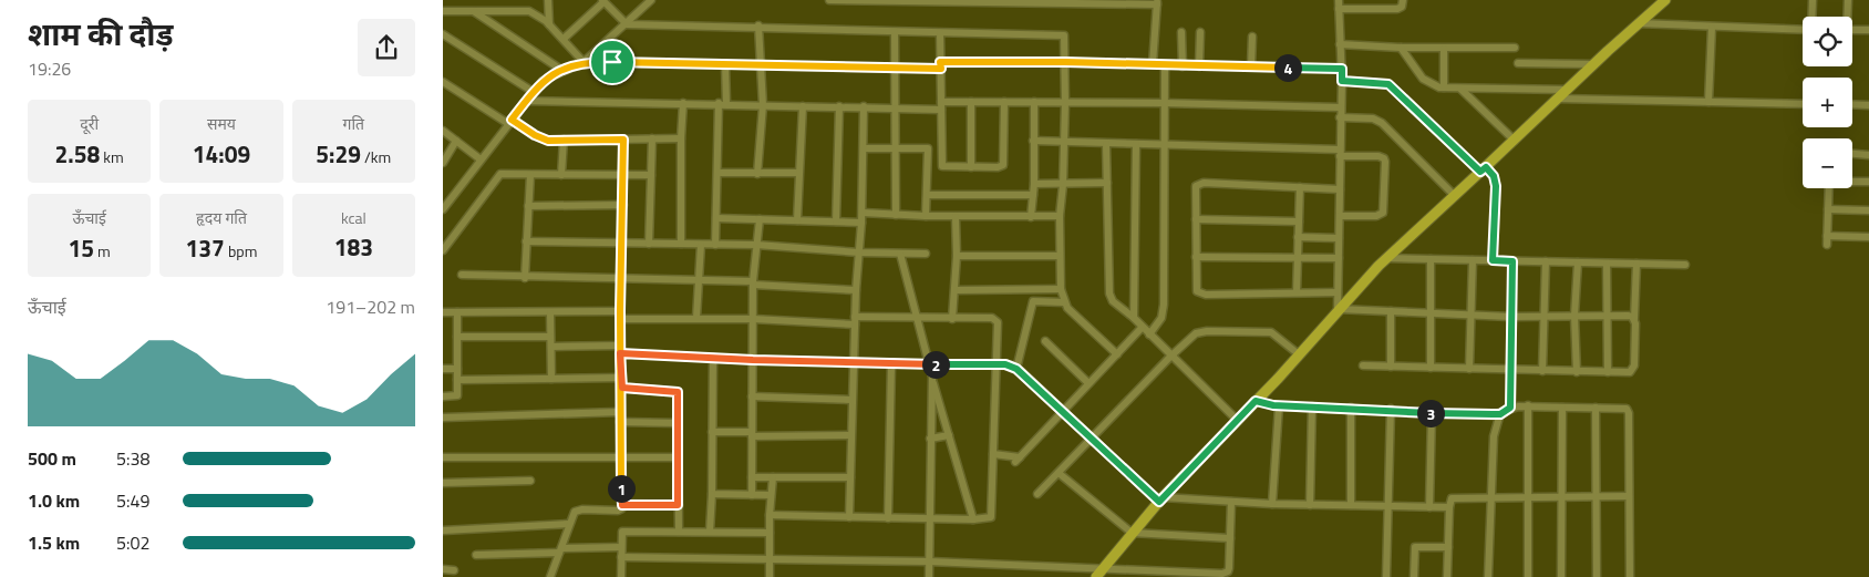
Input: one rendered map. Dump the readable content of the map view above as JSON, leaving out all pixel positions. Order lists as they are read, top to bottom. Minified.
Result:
{"page":{"heading":["शाम की दौड़","19:26"],"map_buttons":["+","−"],"pins":["4","2","3","1"],"stats":[["दूरी","2.58 km"],["समय","14:09"],["गति","5:29 /km"],["ऊँचाई","15 m"],["हृदय गति","137 bpm"],["kcal","183"]],"chart":["ऊँचाई","191–202 m"],"list":[{"name":"500 m","note":"5:38"},{"name":"1.0 km","note":"5:49"},{"name":"1.5 km","note":"5:02"}]}}
